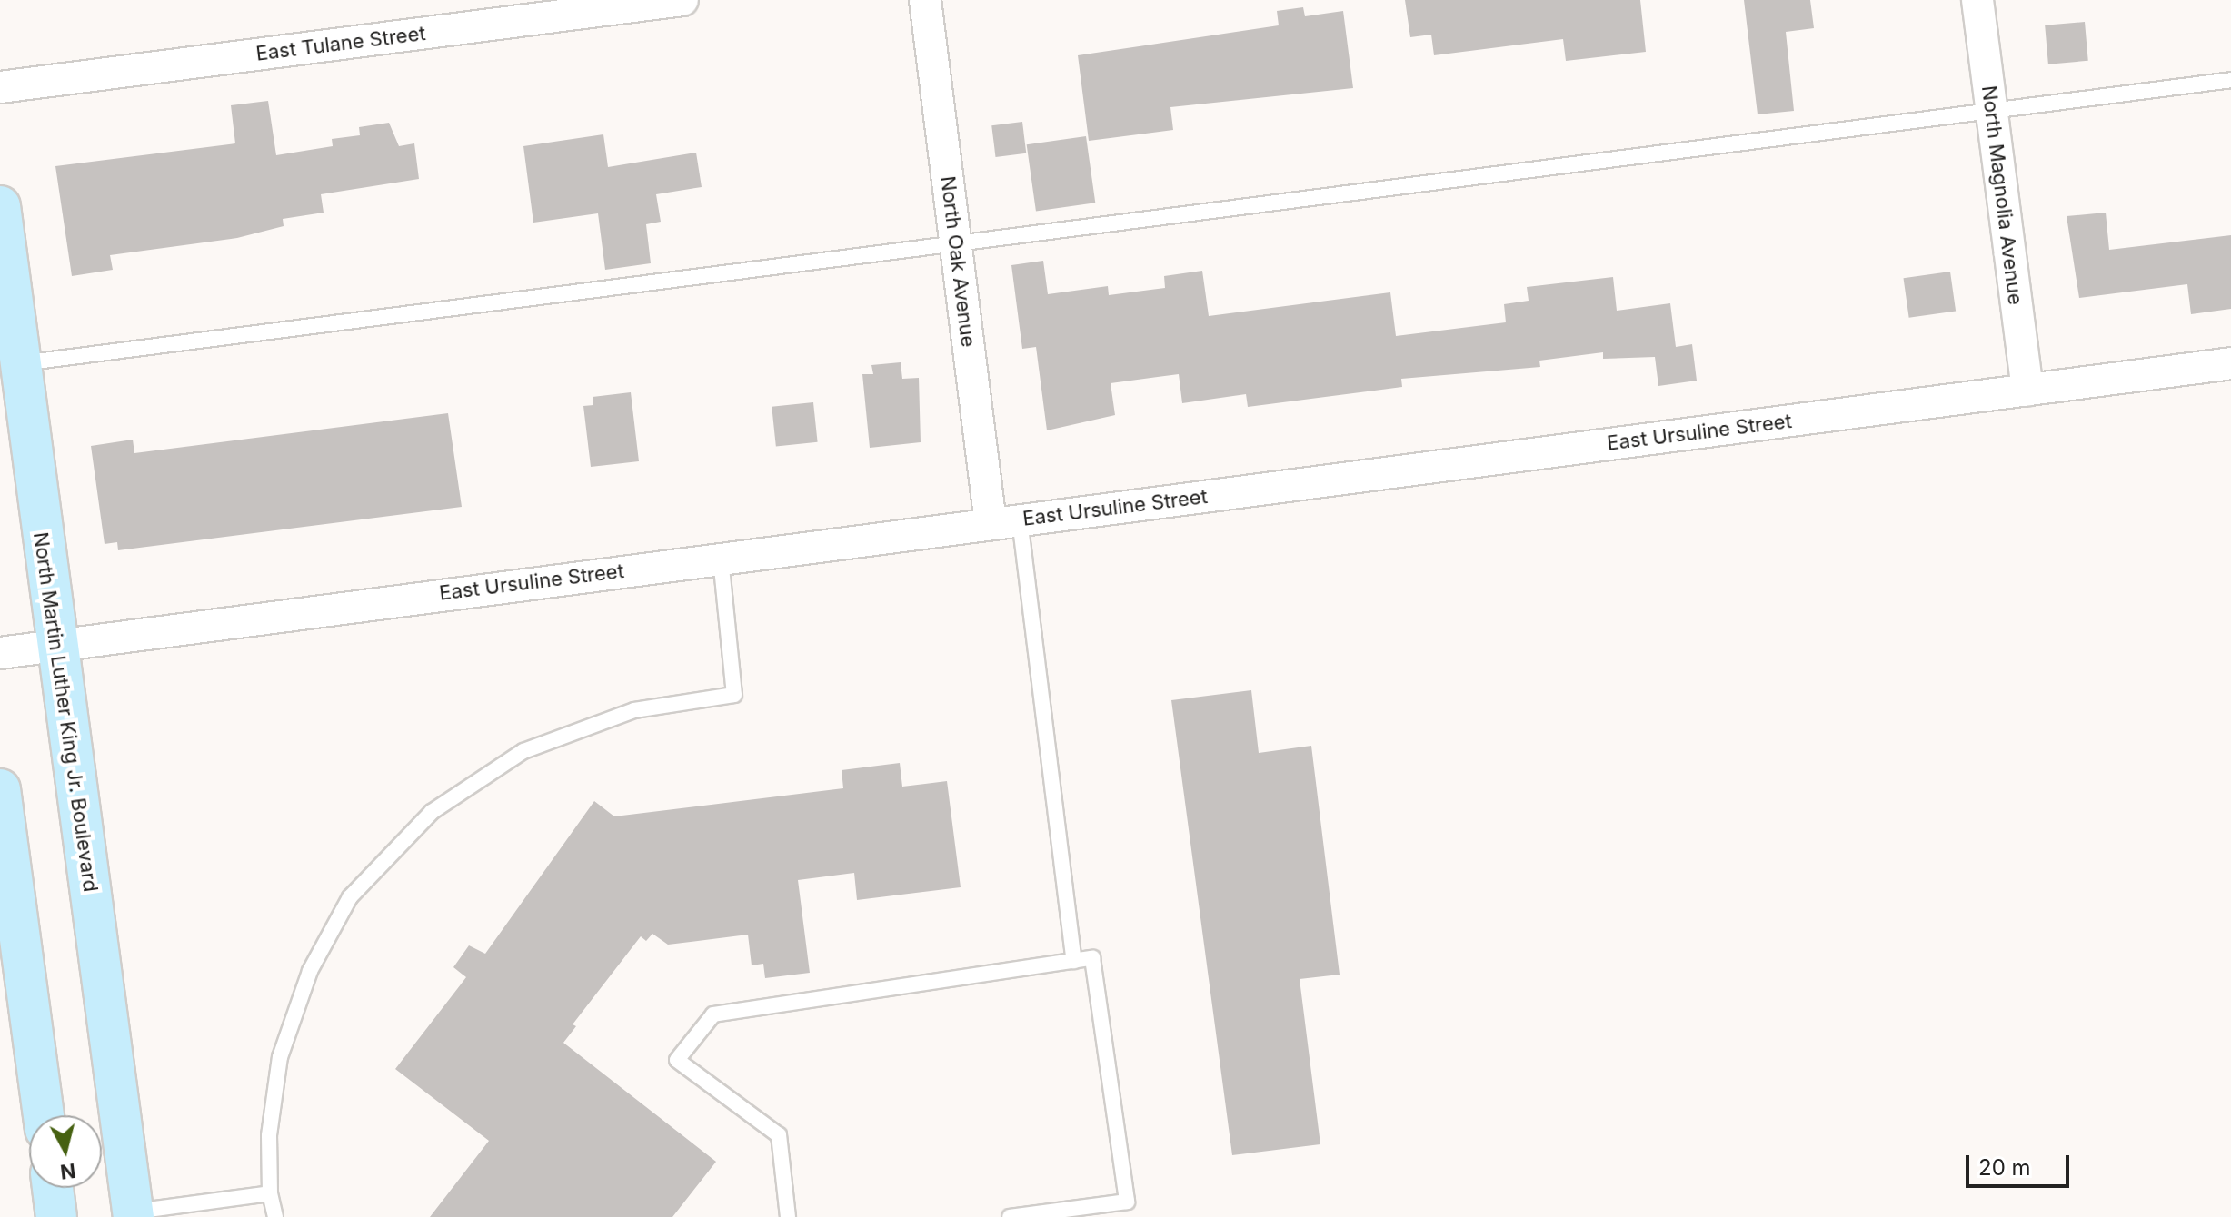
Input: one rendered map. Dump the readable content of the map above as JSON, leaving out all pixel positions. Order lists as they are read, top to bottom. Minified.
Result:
{"streets":{"main road":["North Martin Luther King Jr. Boulevard"],"street":["East Tulane Street","North Magnolia Avenue","North Oak Avenue","East Ursuline Street"]},"crossings":[["North Magnolia Avenue","East Ursuline Street"],["North Oak Avenue","East Ursuline Street"],["East Ursuline Street","North Martin Luther King Jr. Boulevard"]],"scale_bar":"20 m","north":"bottom"}
